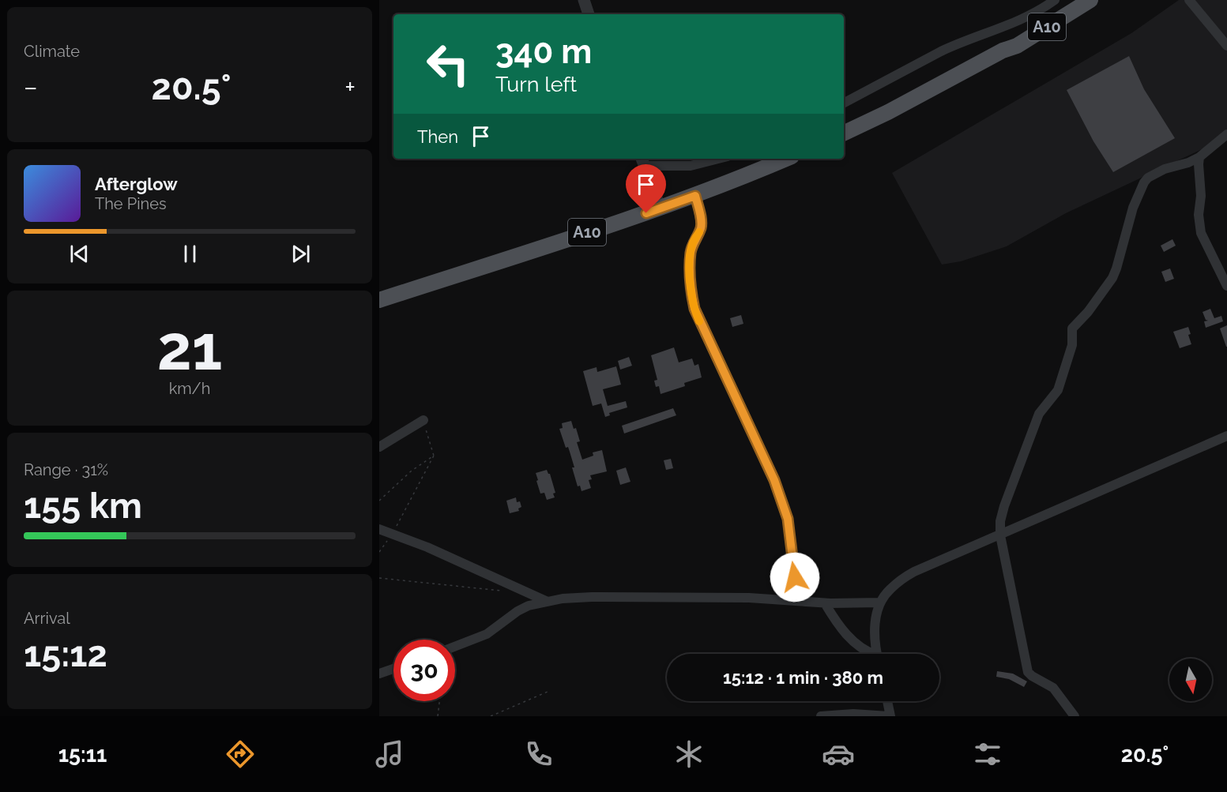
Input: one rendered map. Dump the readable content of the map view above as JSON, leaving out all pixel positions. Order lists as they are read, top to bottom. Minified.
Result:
{"streets":{"main road":["A10"]},"north":"bottom","page":{"tile":["Climate",["21","km/h"],["Range · 31%","155 km"],["Arrival","15:12"]],"turn":["340 m","Turn left"],"heat":["−","20.5°","+"],"then":"Then","song":["Afterglow","The Pines"],"limit":"30","trip":"15:12 · 1 min · 380 m","tabs":["15:11","20.5°"]}}
